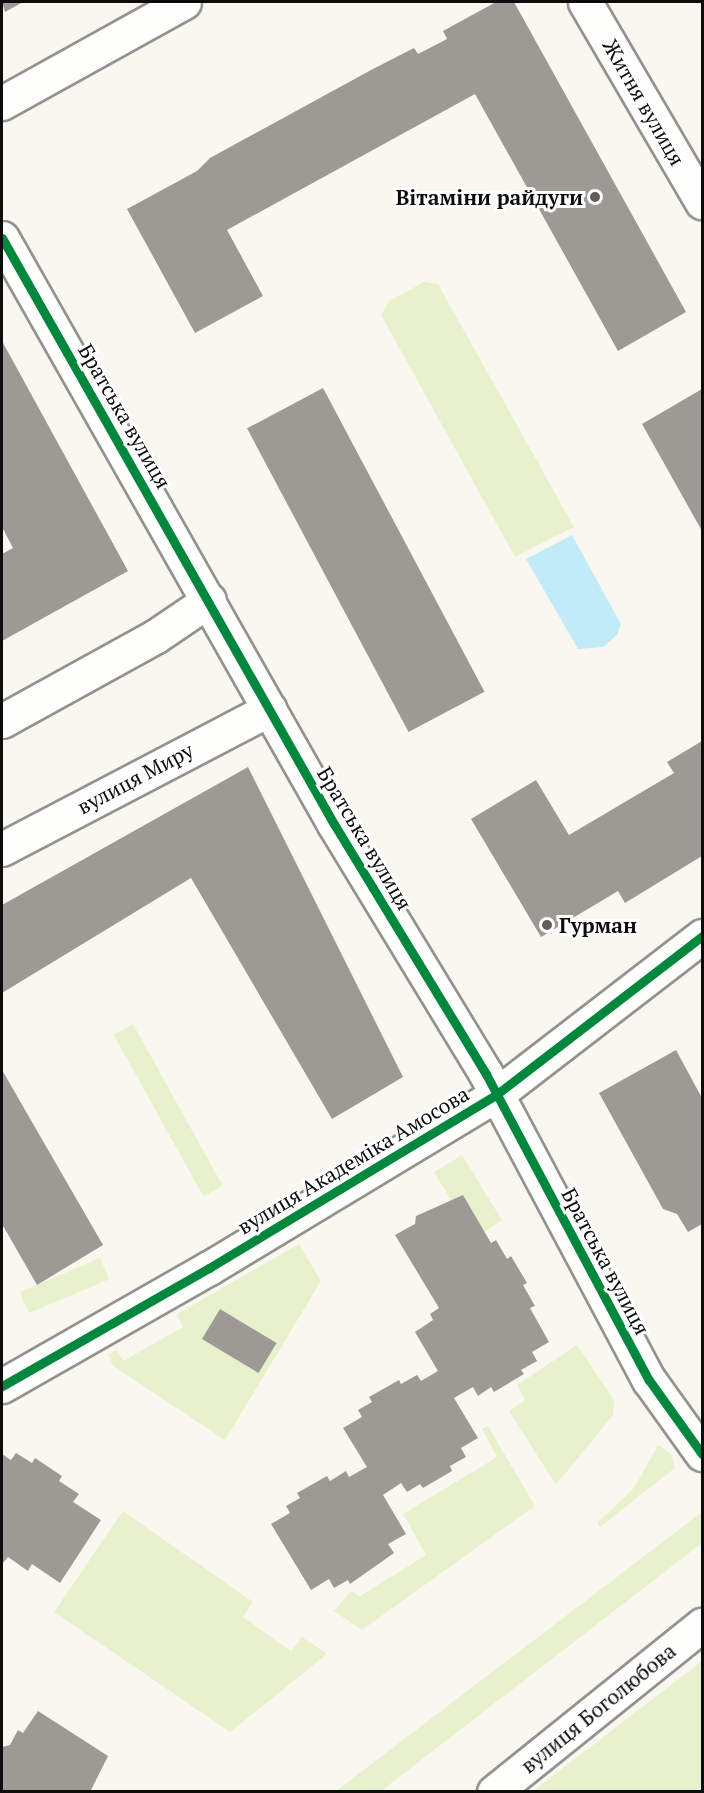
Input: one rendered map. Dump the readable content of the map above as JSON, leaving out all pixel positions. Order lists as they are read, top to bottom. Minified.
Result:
{"streets":{"street":["Житня вулиця","Братська вулиця","вулиця Миру","вулиця Академіка Амосова","вулиця Боголюбова"]},"crossings":[["Братська вулиця","вулиця Миру"],["Братська вулиця","вулиця Академіка Амосова"]],"places":["Вітаміни райдуги","Гурман"]}
